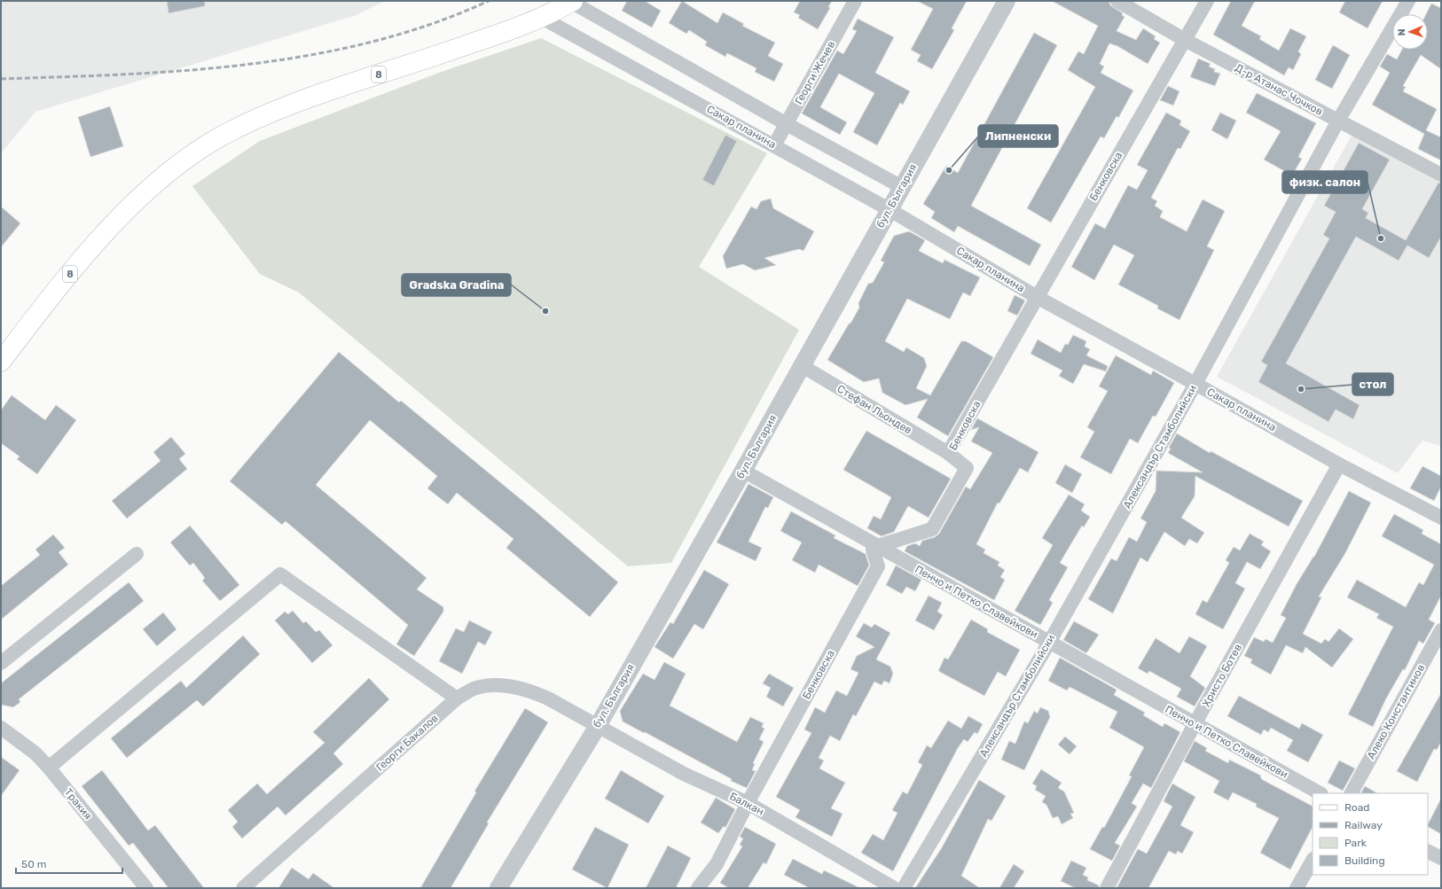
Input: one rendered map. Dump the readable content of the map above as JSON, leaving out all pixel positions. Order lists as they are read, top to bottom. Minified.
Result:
{"streets":{"main road":["8"],"street":["Георги Жечев","Д-р Атанас Чочков","Сакар планина","Бенковска","бул. България","Стефан Льондев","Александър Стамболийски","Пенчо и Петко Славейкови","Христо Ботев","Алеко Константинов","Георги Бакалов","Тракия","Балкан"]},"crossings":[["Георги Жечев","Сакар планина"],["8","Сакар планина"],["Д-р Атанас Чочков","Бенковска"],["Д-р Атанас Чочков","Александър Стамболийски"],["Сакар планина","Бенковска"],["Сакар планина","бул. България"],["Сакар планина","Александър Стамболийски"],["Сакар планина","Христо Ботев"],["Бенковска","Стефан Льондев"],["Бенковска","Пенчо и Петко Славейкови"],["Бенковска","Балкан"],["бул. България","Стефан Льондев"],["бул. България","Пенчо и Петко Славейкови"],["бул. България","Георги Бакалов"],["бул. България","Балкан"],["Александър Стамболийски","Пенчо и Петко Славейкови"],["Пенчо и Петко Славейкови","Христо Ботев"],["Георги Бакалов","Балкан"]],"places":["Липненски","физк. салон","Gradska Gradina","стол"],"legend":["Road","Railway","Park","Building"],"scale_bar":"50 m","north":"left"}
